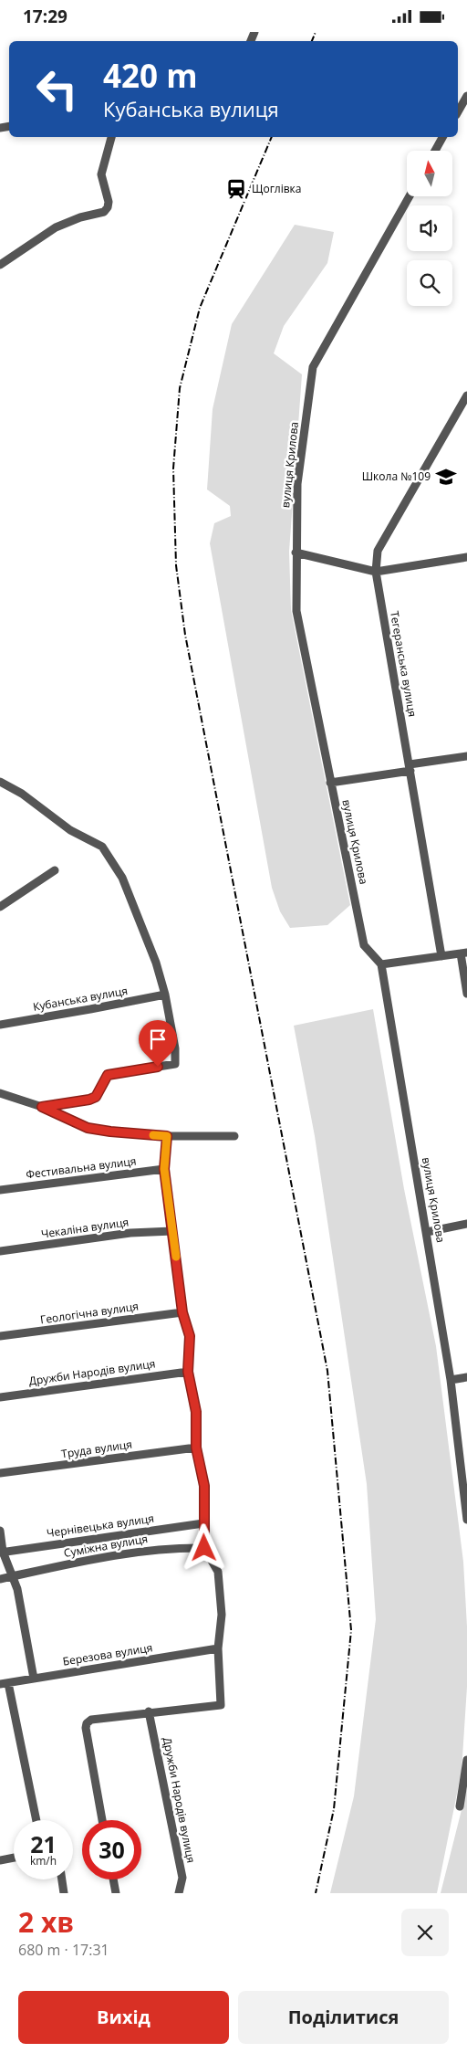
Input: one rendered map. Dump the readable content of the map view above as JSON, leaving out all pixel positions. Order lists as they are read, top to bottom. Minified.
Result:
{"streets":{"street":["вулиця Крилова","Тегеранська вулиця","Кубанська вулиця","Фестивальна вулиця","Чекаліна вулиця","Геологічна вулиця","Дружби Народів вулиця","Труда вулиця","Чернівецька вулиця","Суміжна вулиця","Березова вулиця"]},"places":{"station":["Щоглівка"],"school or university":["Школа №109"]},"north":"top","page":{"status":"17:29","turn":["420 m","Кубанська вулиця"],"speed":"21 km/h","limit":"30","heading":["2 хв","680 m · 17:31"],"buttons":["Вихід","Поділитися"]}}
